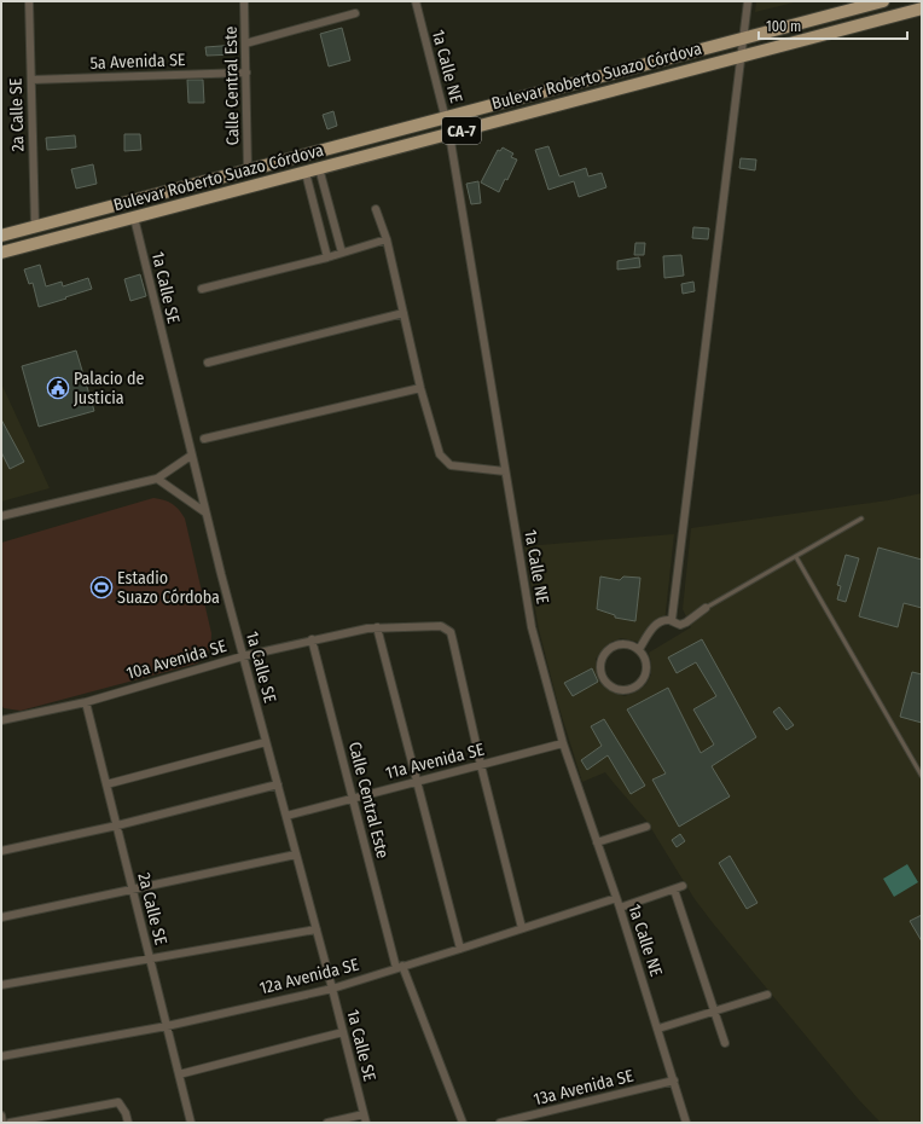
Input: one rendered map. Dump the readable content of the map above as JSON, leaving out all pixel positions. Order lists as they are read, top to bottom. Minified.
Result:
{"streets":{"main road":["Bulevar Roberto Suazo Córdova","CA-7"],"street":["5a Avenida SE","1a Calle NE","Calle Central Este","2a Calle SE","1a Calle SE","10a Avenida SE","11a Avenida SE","12a Avenida SE","13a Avenida SE"]},"crossings":[["5a Avenida SE","Calle Central Este"],["5a Avenida SE","2a Calle SE"],["1a Calle NE","Bulevar Roberto Suazo Córdova"],["1a Calle NE","11a Avenida SE"],["1a Calle NE","12a Avenida SE"],["1a Calle NE","13a Avenida SE"],["Bulevar Roberto Suazo Córdova","Calle Central Este"],["Bulevar Roberto Suazo Córdova","2a Calle SE"],["Bulevar Roberto Suazo Córdova","1a Calle SE"],["Calle Central Este","10a Avenida SE"],["Calle Central Este","11a Avenida SE"],["Calle Central Este","12a Avenida SE"],["2a Calle SE","10a Avenida SE"],["2a Calle SE","12a Avenida SE"],["1a Calle SE","10a Avenida SE"],["1a Calle SE","11a Avenida SE"],["1a Calle SE","12a Avenida SE"],["10a Avenida SE","11a Avenida SE"]],"places":{"public building":["Palacio de Justicia"],"sports":["Estadio Suazo Córdoba"]},"scale_bar":"100 m"}
